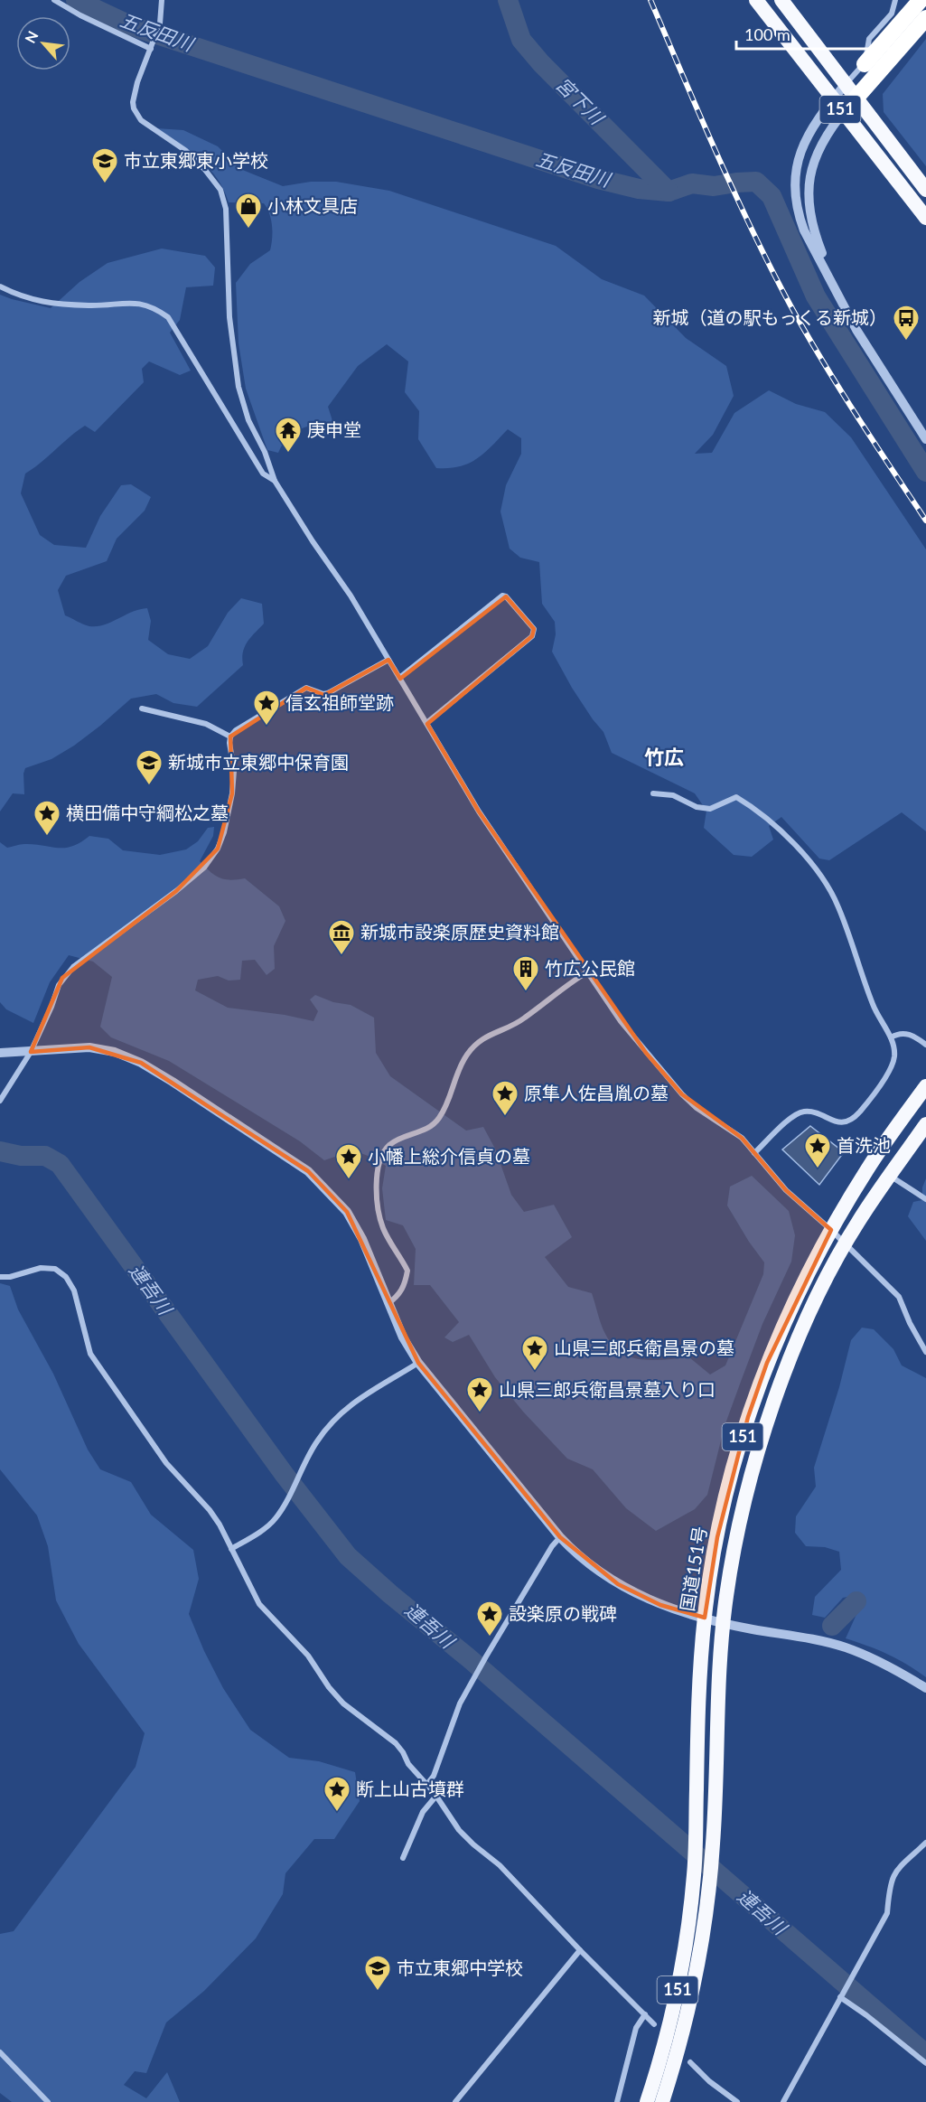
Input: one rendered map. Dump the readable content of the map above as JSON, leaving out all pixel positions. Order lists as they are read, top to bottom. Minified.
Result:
{"streets":{"highway":["151","国道151号"]},"districts":["竹広"],"water":["五反田川","宮下川","連吾川"],"places":{"school or university":["市立東郷東小学校","新城市立東郷中保育園","市立東郷中学校"],"shop":["小林文具店"],"bus stop":["新城（道の駅もっくる新城）"],"temple":["庚申堂"],"place":["信玄祖師堂跡","横田備中守綱松之墓","原隼人佐昌胤の墓","首洗池","小幡上総介信貞の墓","山県三郎兵衛昌景の墓","山県三郎兵衛昌景墓入り口","設楽原の戦碑","断上山古墳群"],"museum":["新城市設楽原歴史資料館"],"building":["竹広公民館"]},"scale_bar":"100 m","north":"top left"}
